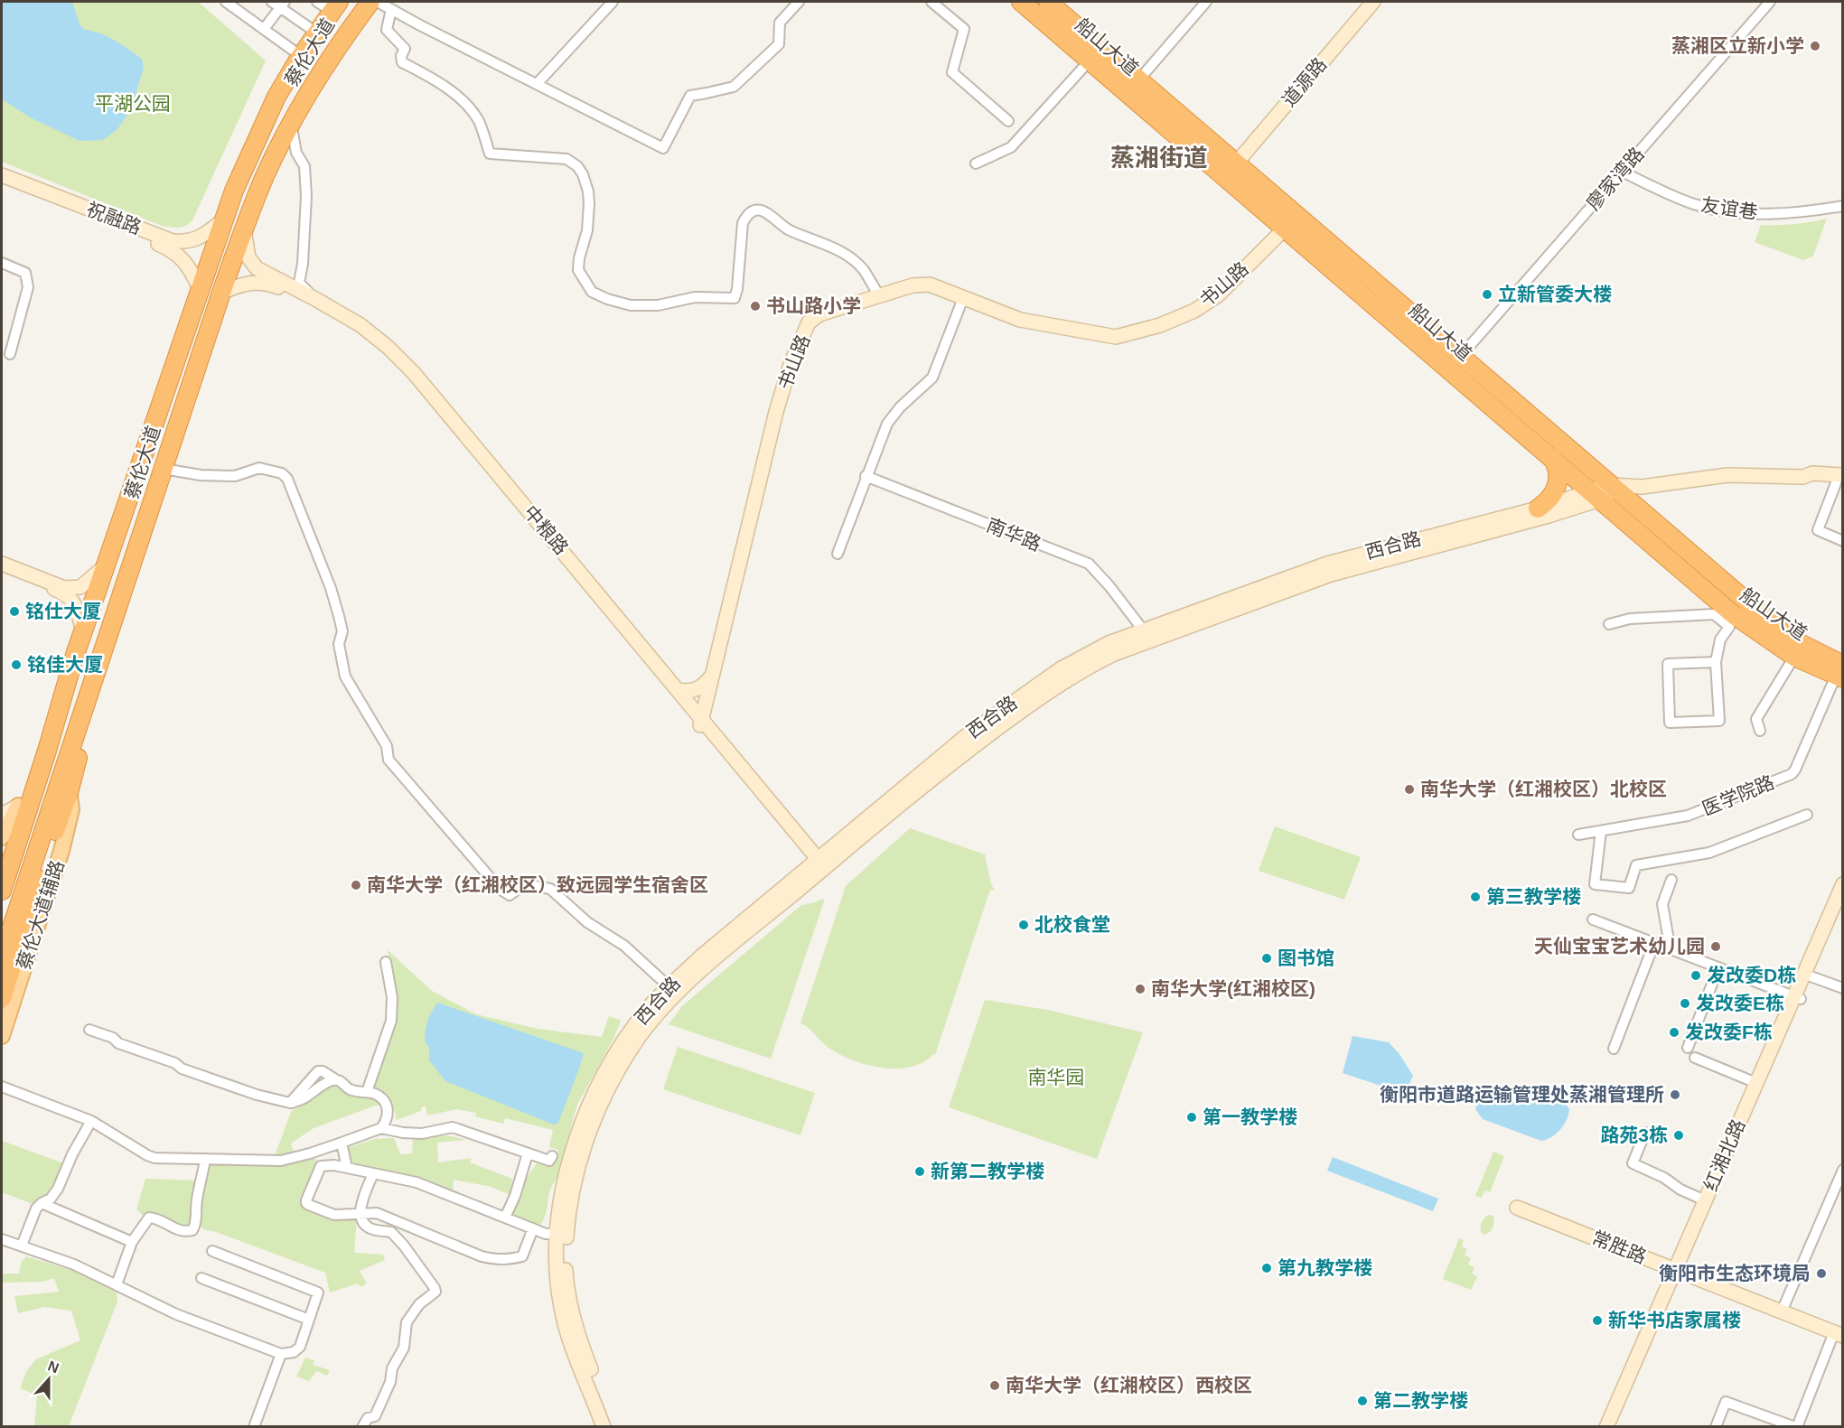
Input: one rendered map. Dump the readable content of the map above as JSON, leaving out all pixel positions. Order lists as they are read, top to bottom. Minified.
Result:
{"streets":{"highway":["船山大道","蔡伦大道"],"main road":["道源路","祝融路","书山路","中粮路","西合路","蔡伦大道辅路","红湘北路","常胜路"],"street":["廖家湾路","友谊巷","南华路","医学院路"]},"crossings":[["船山大道","道源路"],["船山大道","廖家湾路"],["船山大道","书山路"],["船山大道","西合路"],["船山大道","医学院路"],["蔡伦大道","祝融路"],["蔡伦大道","中粮路"],["廖家湾路","友谊巷"],["书山路","中粮路"],["中粮路","西合路"],["红湘北路","常胜路"]],"districts":["蒸湘街道"],"parks":["平湖公园","南华园"],"places":["蒸湘区立新小学","立新管委大楼","书山路小学","铭仕大厦","铭佳大厦","南华大学（红湘校区）北校区","南华大学（红湘校区）致远园学生宿舍区","第三教学楼","北校食堂","天仙宝宝艺术幼儿园","图书馆","发改委D栋","南华大学(红湘校区)","发改委E栋","发改委F栋","衡阳市道路运输管理处蒸湘管理所","第一教学楼","路苑3栋","新第二教学楼","第九教学楼","衡阳市生态环境局","新华书店家属楼","南华大学（红湘校区）西校区","第二教学楼"],"north":"top"}
